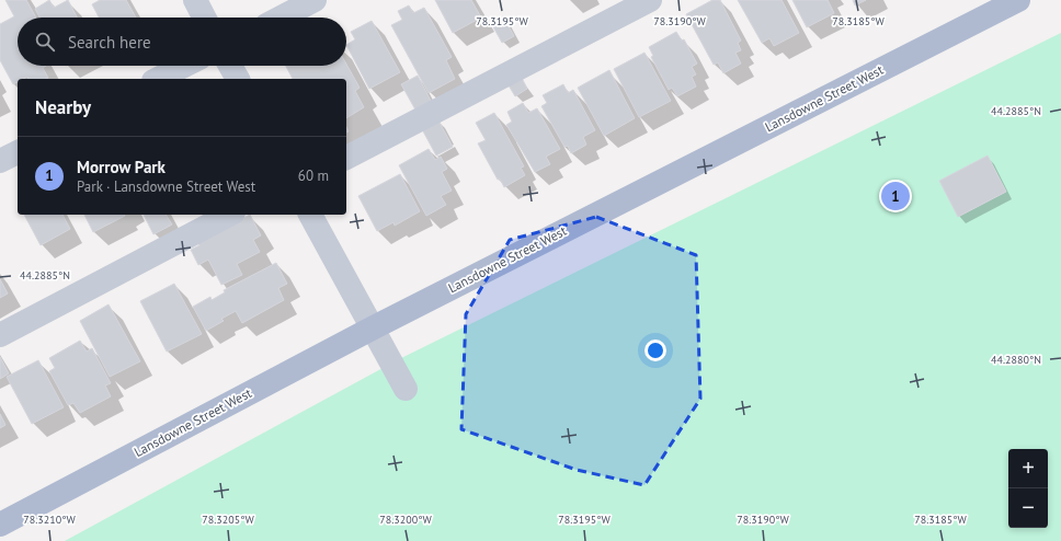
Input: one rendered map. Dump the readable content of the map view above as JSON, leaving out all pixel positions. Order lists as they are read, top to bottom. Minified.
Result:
{"streets":{"main road":["Lansdowne Street West"]},"page":{"search":"Search here","heading":"Nearby","list":[{"mark":"1","name":"Morrow Park","note":"Park · Lansdowne Street West","value":"60 m"}],"pins":"1","map_buttons":["+","−"]},"coordinates":["78.3195°W","78.3190°W","78.3185°W","44.2885°N","44.2880°N","78.3210°W","78.3205°W","78.3200°W"]}
